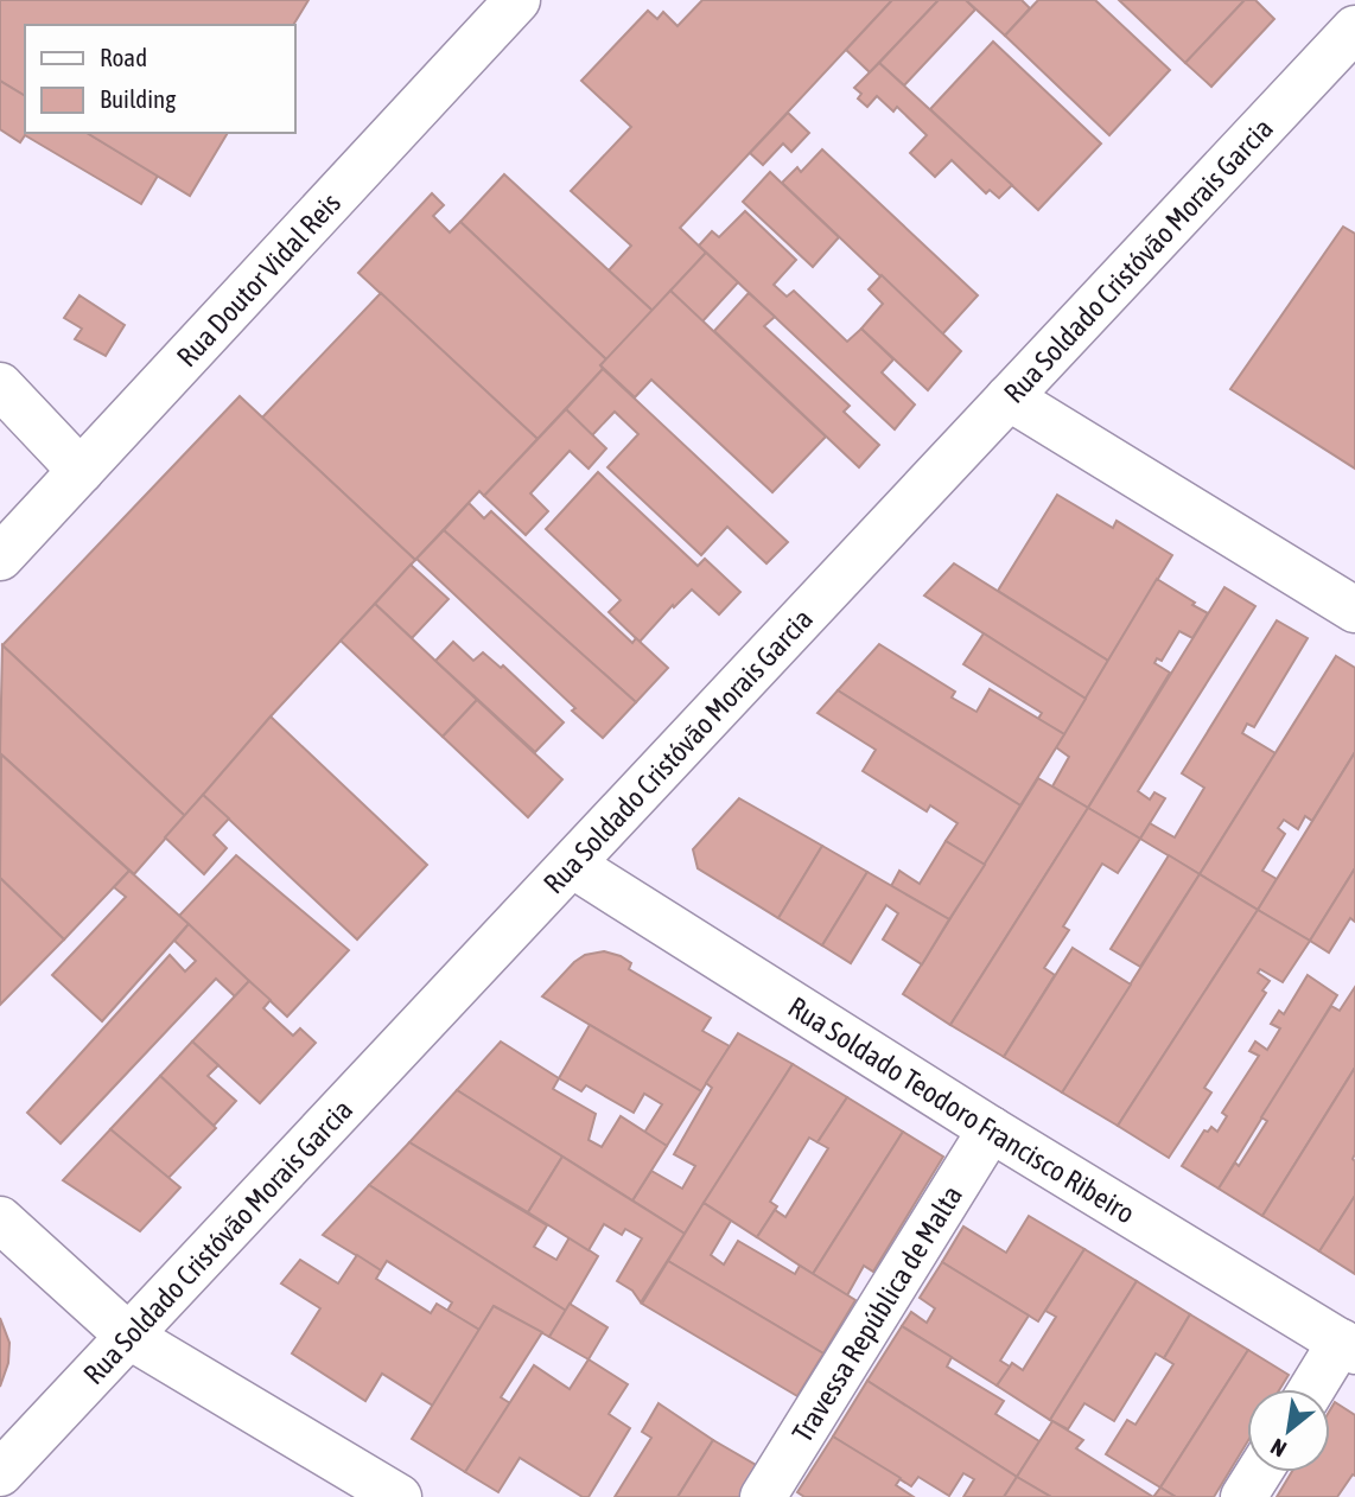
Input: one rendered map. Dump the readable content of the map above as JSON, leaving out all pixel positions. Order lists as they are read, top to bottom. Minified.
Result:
{"streets":{"street":["Rua Soldado Cristóvão Morais Garcia","Rua Doutor Vidal Reis","Rua Soldado Teodoro Francisco Ribeiro","Travessa República de Malta"]},"crossings":[["Rua Soldado Cristóvão Morais Garcia","Rua Soldado Teodoro Francisco Ribeiro"],["Rua Soldado Teodoro Francisco Ribeiro","Travessa República de Malta"]],"legend":["Road","Building"],"north":"bottom left"}
